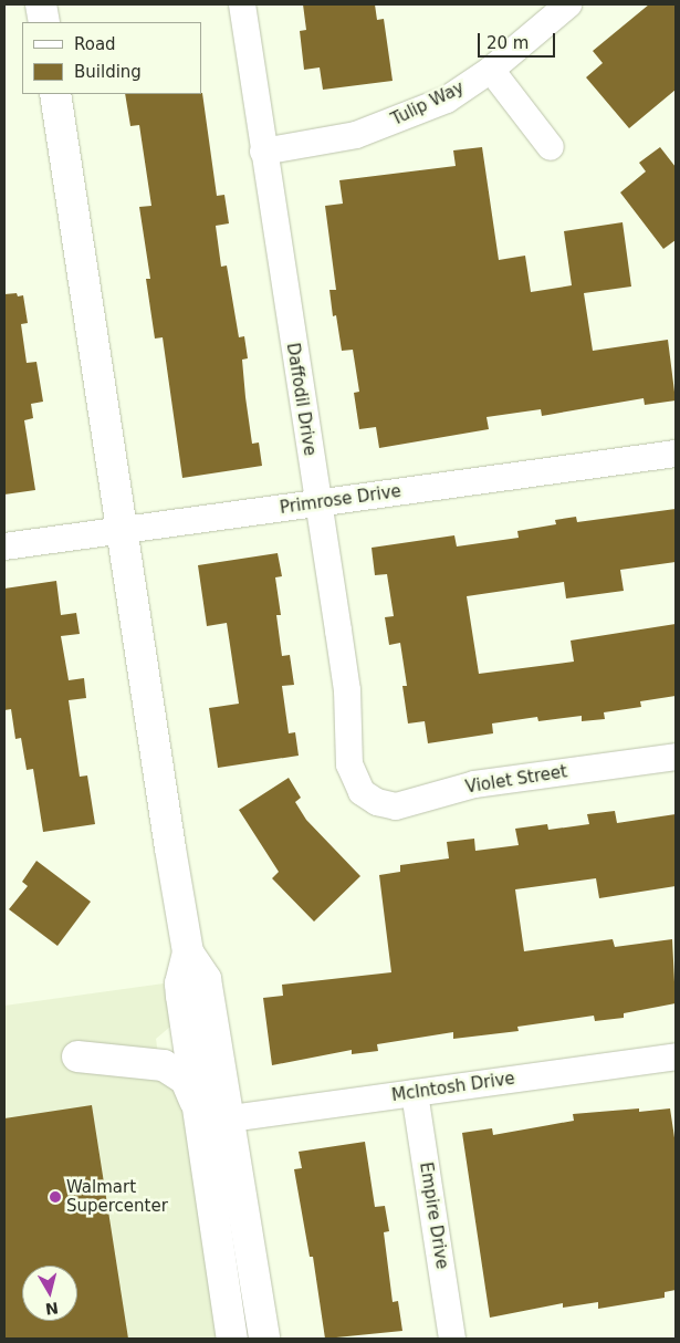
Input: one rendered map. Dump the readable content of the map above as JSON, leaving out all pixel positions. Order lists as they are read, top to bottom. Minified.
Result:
{"streets":{"street":["Tulip Way","Daffodil Drive","Primrose Drive","Violet Street","McIntosh Drive","Empire Drive"]},"crossings":[["Tulip Way","Daffodil Drive"],["Daffodil Drive","Primrose Drive"],["Daffodil Drive","Violet Street"],["McIntosh Drive","Empire Drive"]],"places":["Walmart Supercenter"],"legend":["Road","Building"],"scale_bar":"20 m","north":"bottom"}
